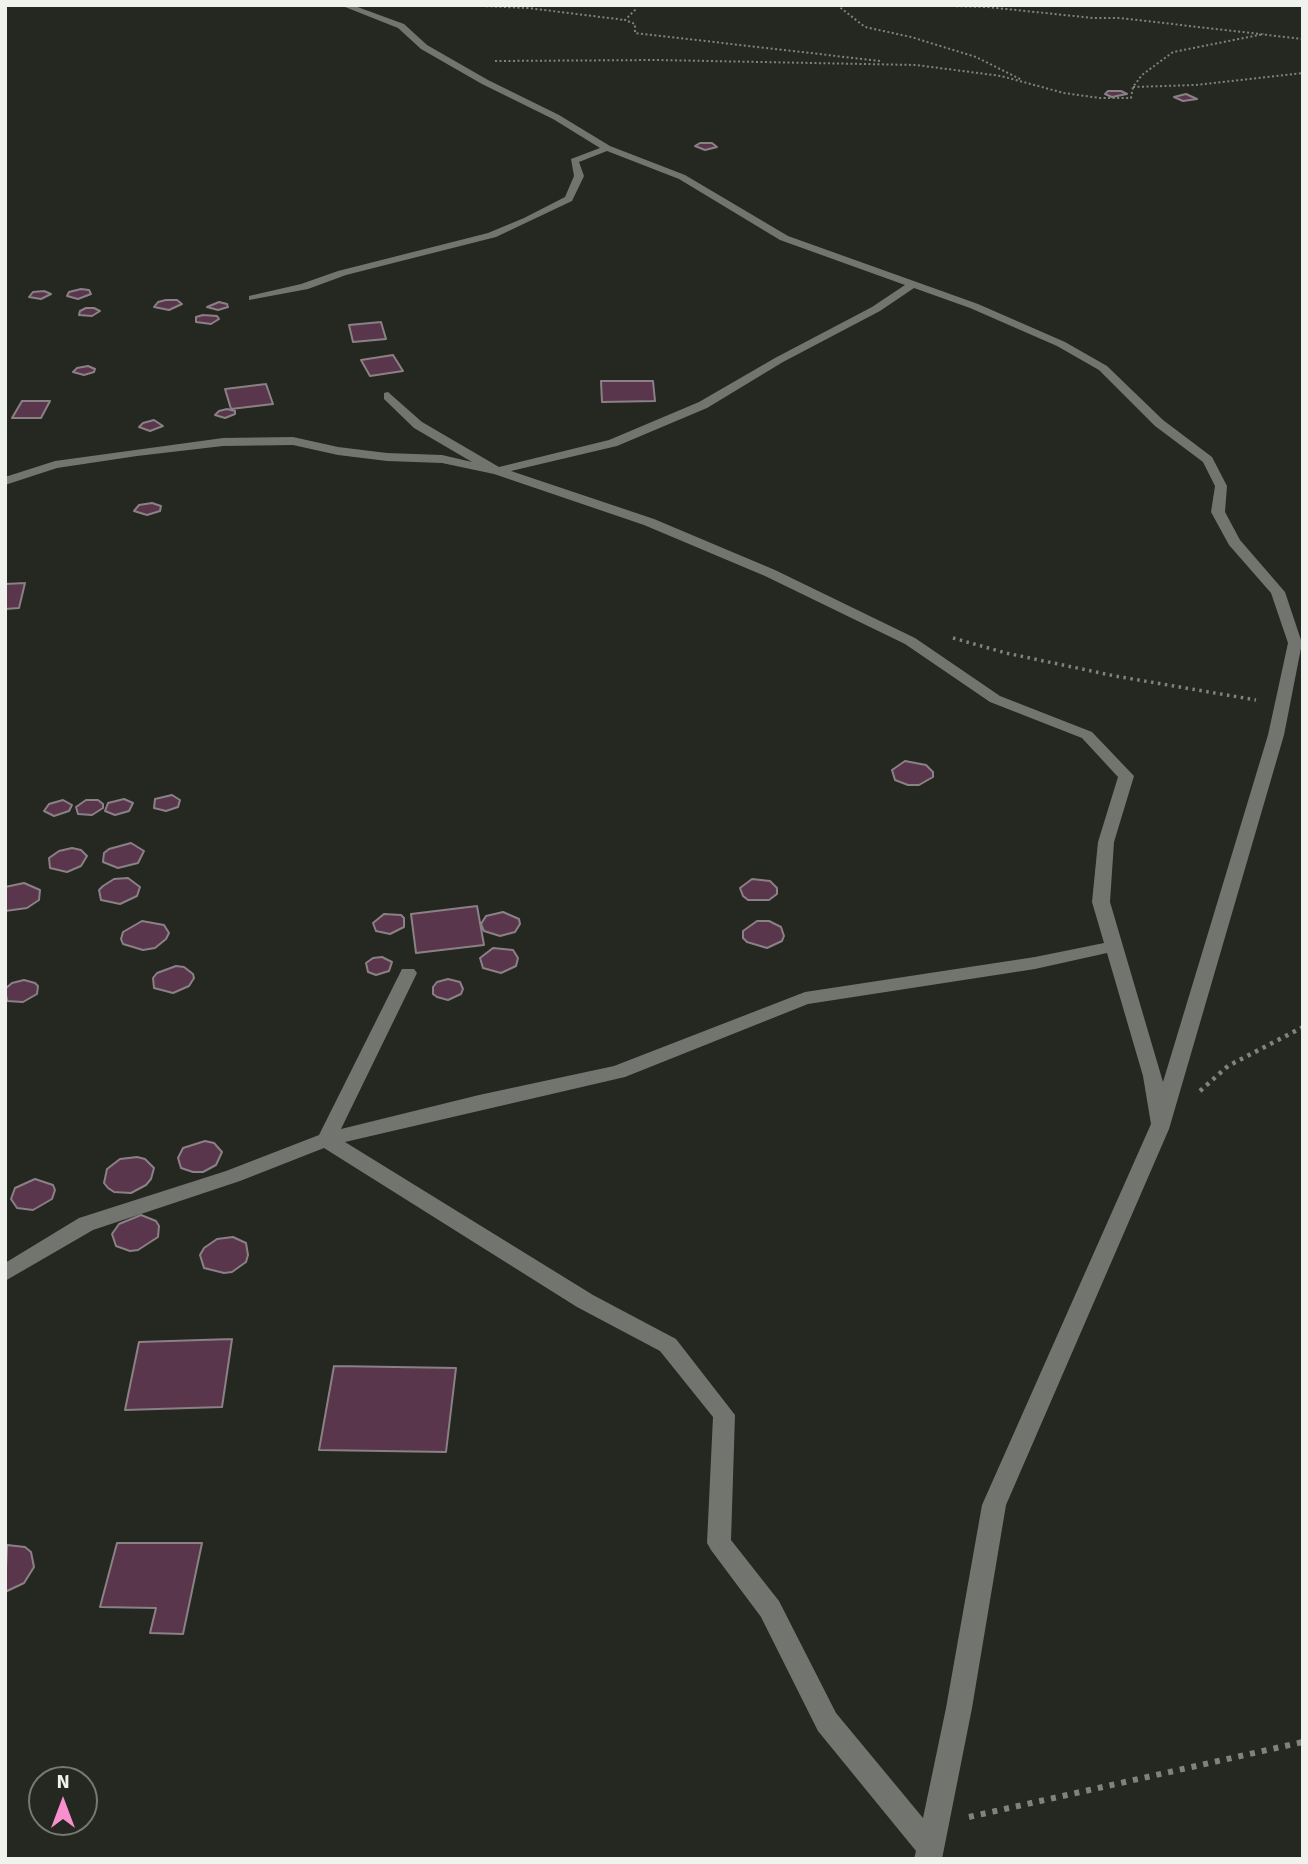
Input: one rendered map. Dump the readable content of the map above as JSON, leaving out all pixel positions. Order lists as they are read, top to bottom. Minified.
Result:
{"north":"top"}
